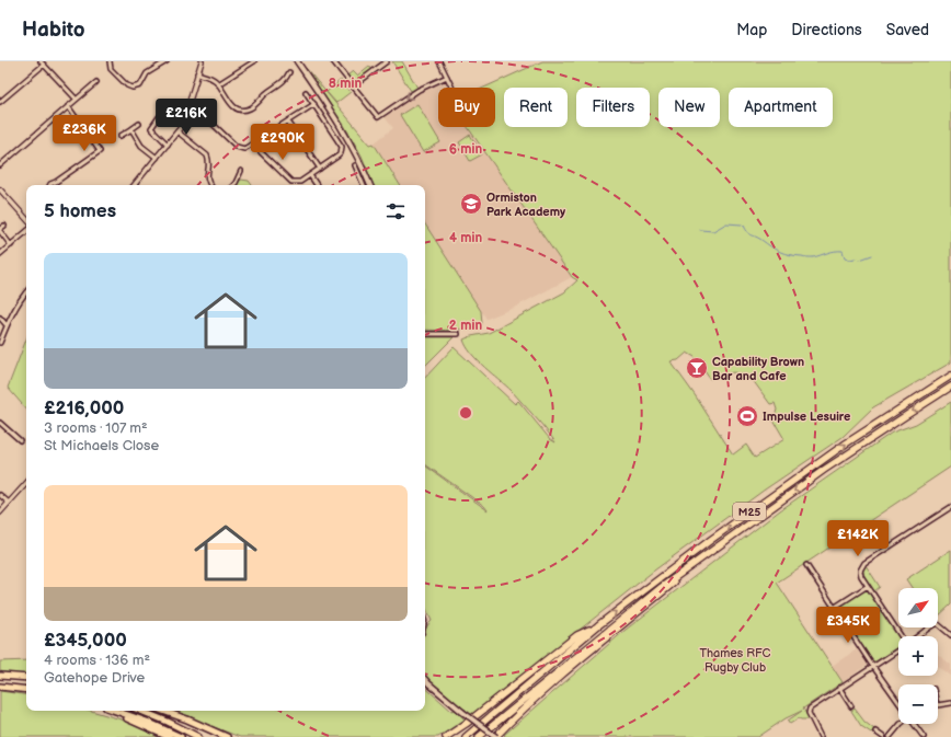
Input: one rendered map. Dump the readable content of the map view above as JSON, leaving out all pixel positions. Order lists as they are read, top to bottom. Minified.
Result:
{"streets":{"highway":["M25"]},"parks":["Thames RFC Rugby Club"],"places":{"school or university":["Ormiston Park Academy"],"bar":["Capability Brown Bar and Cafe"],"sports":["Impulse Lesuire"]},"north":"top right","page":{"header":"Habito","nav":["Map","Directions","Saved"],"chip":["Buy","Rent","Filters","New","Apartment"],"price":["£216K","£236K","£290K","£142K","£345K"],"heading":"5 homes","list":[{"name":"£216,000","note":"3 rooms · 107 m² · St Michaels Close"},{"name":"£345,000","note":"4 rooms · 136 m² · Gatehope Drive"}],"map_buttons":["+","−"]},"rings":["8 min","6 min","4 min","2 min"]}
